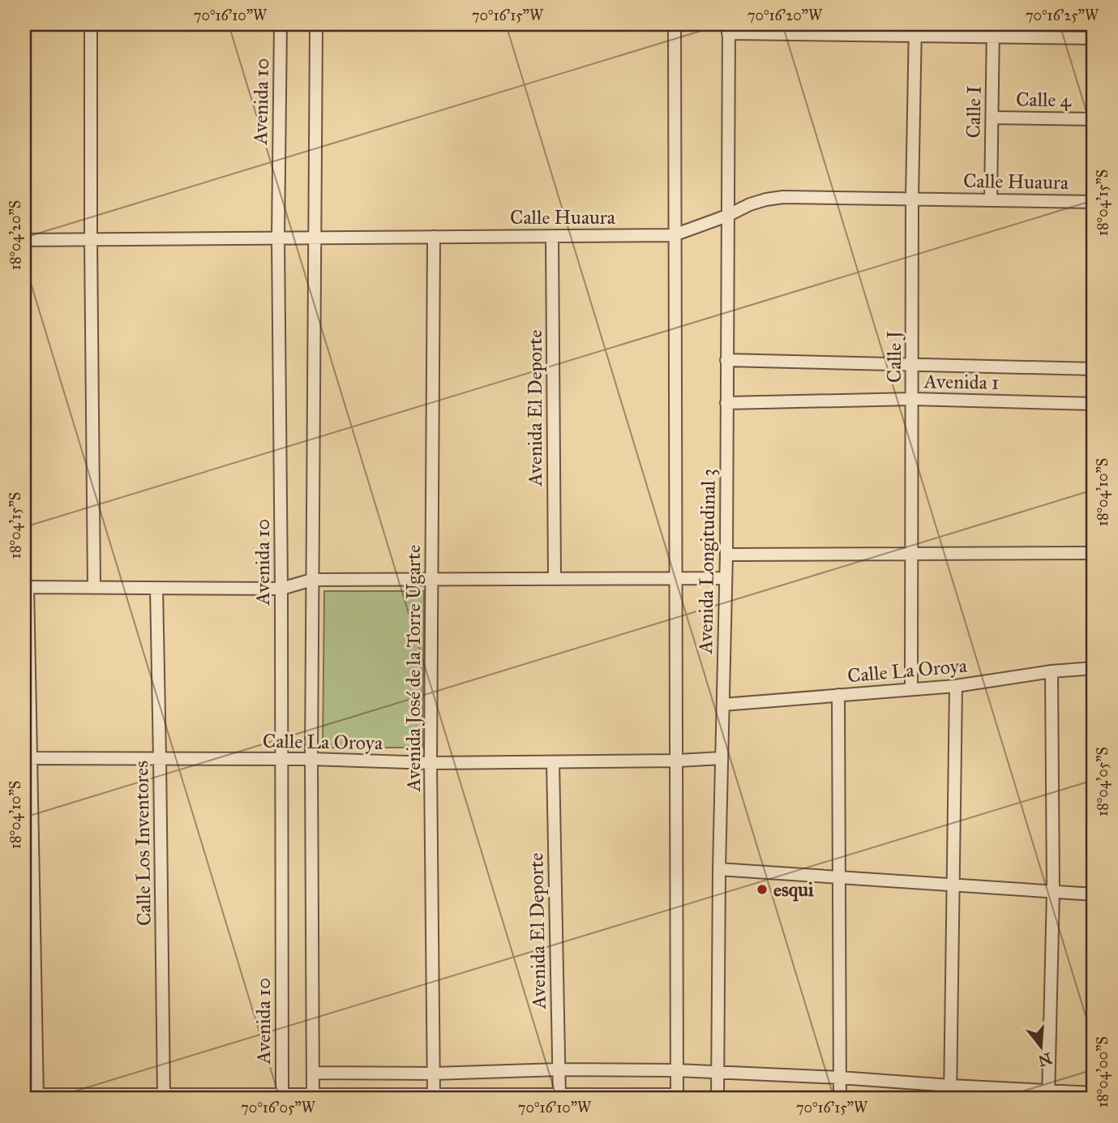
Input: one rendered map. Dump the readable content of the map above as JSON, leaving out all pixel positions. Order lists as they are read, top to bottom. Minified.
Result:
{"streets":{"street":["Calle 4","Avenida 10","Calle I","Calle Huaura","Calle J","Avenida 1","Avenida El Deporte","Avenida Longitudinal 3","Avenida José de la Torre Ugarte","Calle La Oroya","Calle Los Inventores"]},"crossings":[["Calle 4","Calle I"],["Avenida 10","Calle Huaura"],["Avenida 10","Calle La Oroya"],["Calle I","Calle Huaura"],["Calle Huaura","Calle J"],["Calle Huaura","Avenida El Deporte"],["Calle Huaura","Avenida Longitudinal 3"],["Calle Huaura","Avenida José de la Torre Ugarte"],["Calle J","Avenida 1"],["Calle J","Calle La Oroya"],["Avenida 1","Avenida Longitudinal 3"],["Avenida El Deporte","Calle La Oroya"],["Avenida Longitudinal 3","Calle La Oroya"],["Avenida José de la Torre Ugarte","Calle La Oroya"],["Calle La Oroya","Calle Los Inventores"]],"places":["esqui"],"north":"bottom","coordinates":["70°16'10\"W","70°16'15\"W","70°16'20\"W","70°16'25\"W","18°04'15\"S","18°04'20\"S","18°04'10\"S","18°04'05\"S","18°04'00\"S","70°16'05\"W"]}
